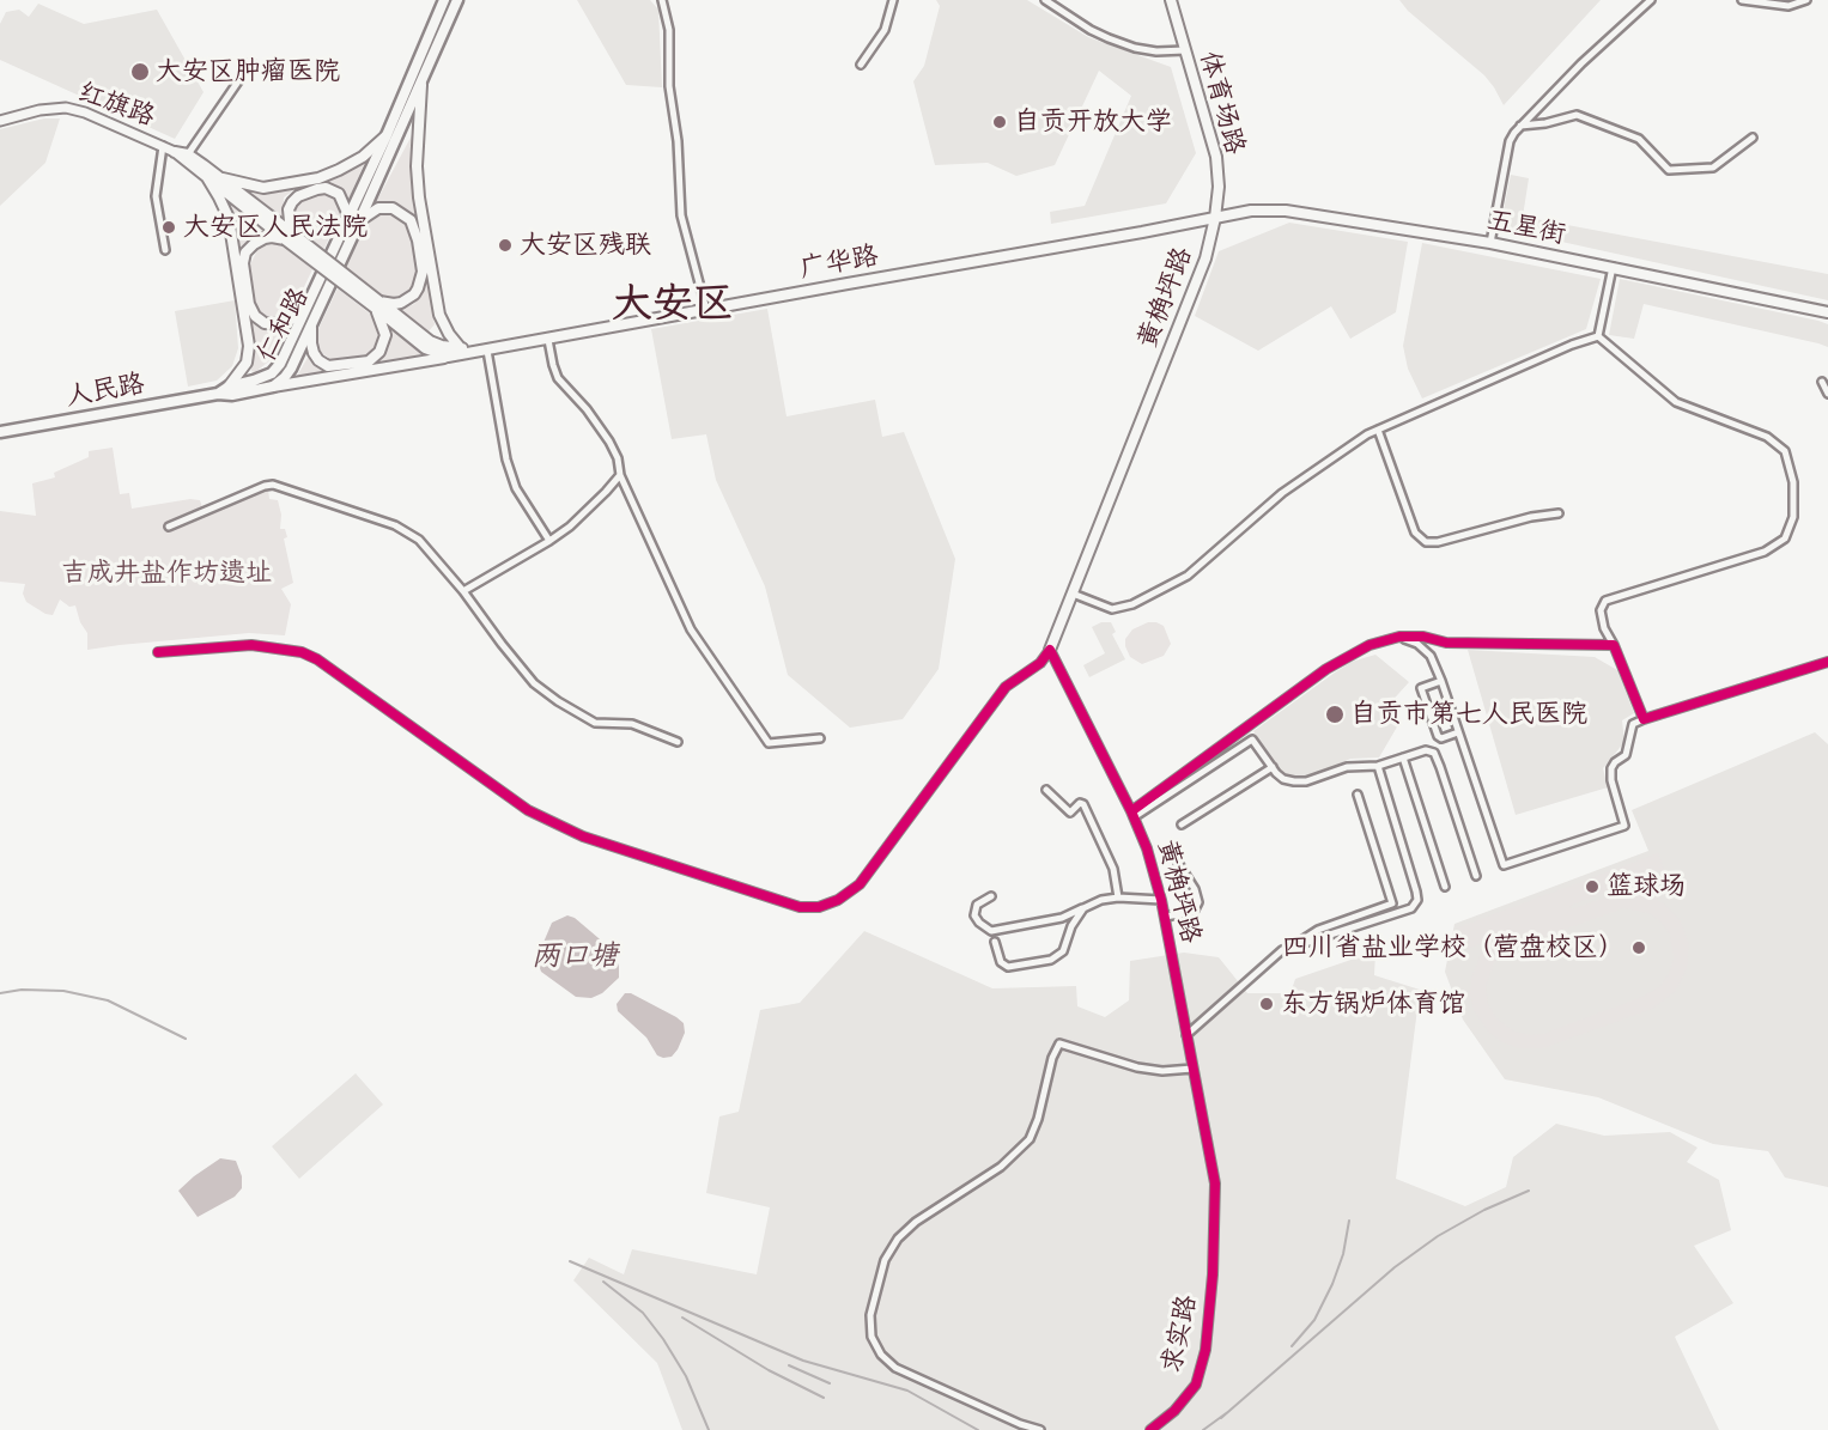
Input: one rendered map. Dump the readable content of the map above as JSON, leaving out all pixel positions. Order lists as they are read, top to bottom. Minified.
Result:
{"streets":{"main road":["体育场路","五星街","广华路","黄桷坪路","仁和路","人民路"],"street":["红旗路","求实路"]},"crossings":[["体育场路","五星街"],["体育场路","广华路"],["体育场路","黄桷坪路"],["五星街","广华路"],["五星街","黄桷坪路"],["广华路","黄桷坪路"],["广华路","仁和路"],["黄桷坪路","求实路"],["仁和路","人民路"]],"districts":["大安区"],"water":["两口塘"],"parks":["吉成井盐作坊遗址"],"places":["大安区肿瘤医院","自贡开放大学","大安区人民法院","大安区残联","自贡市第七人民医院","篮球场","四川省盐业学校（营盘校区）","东方锅炉体育馆"]}
